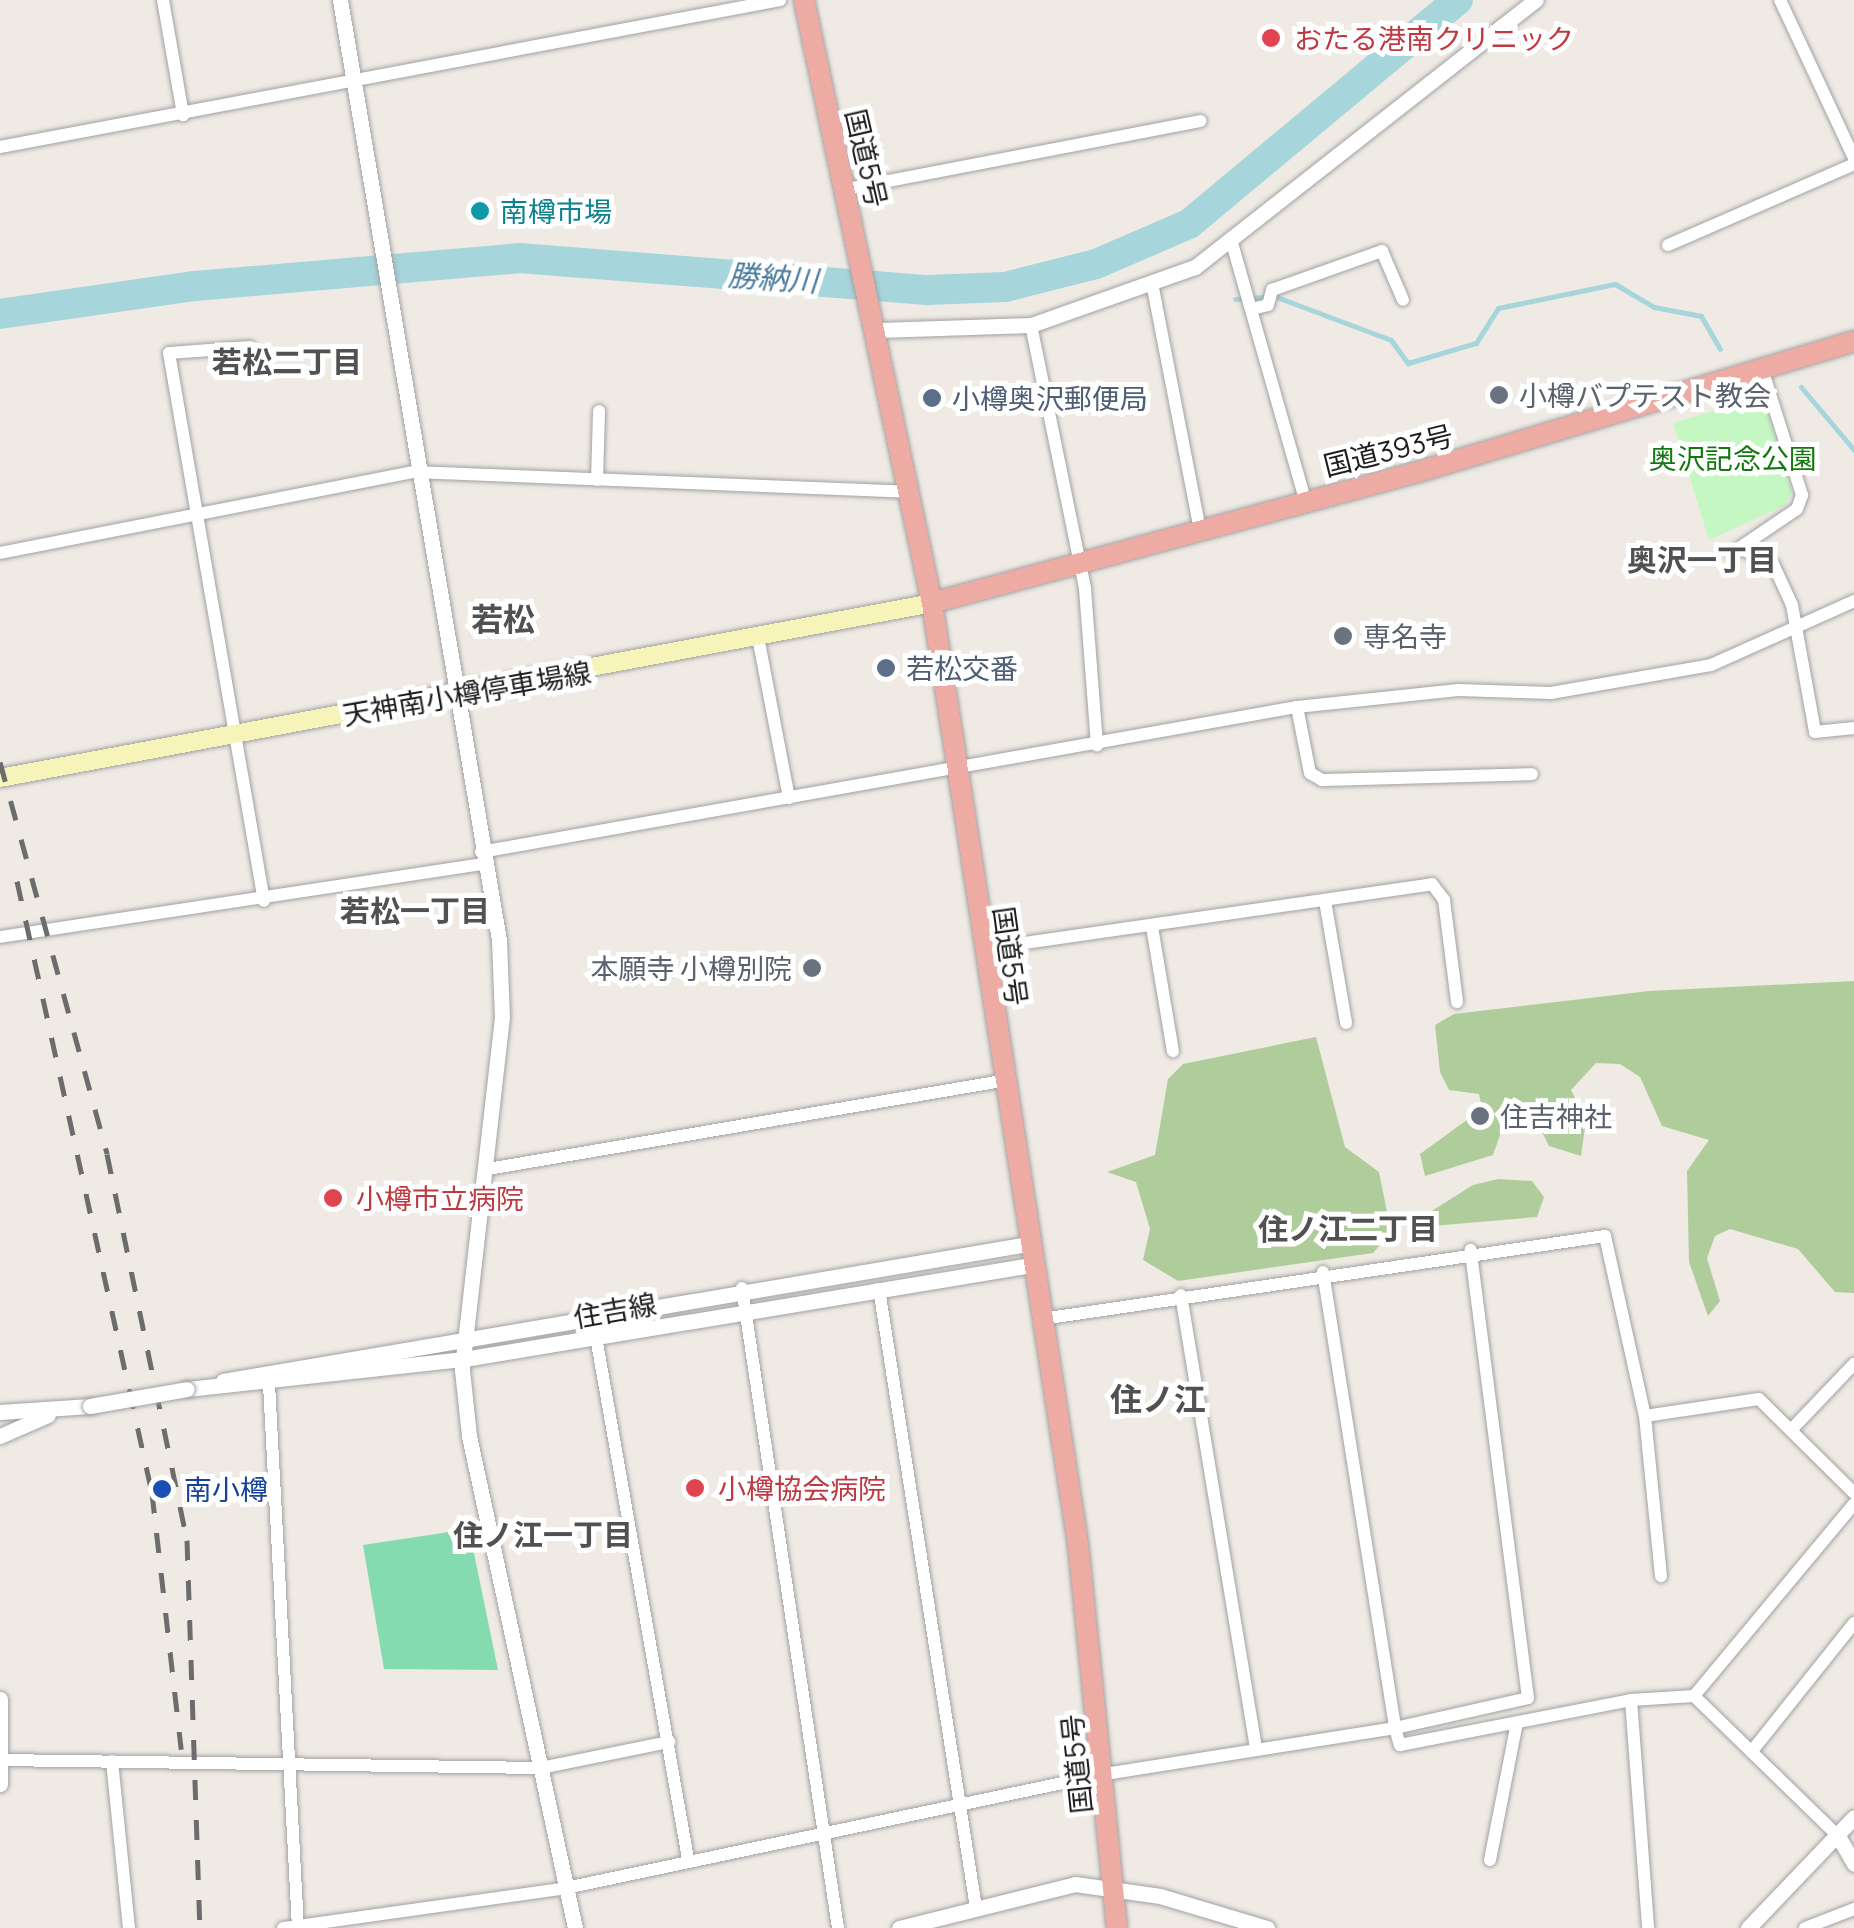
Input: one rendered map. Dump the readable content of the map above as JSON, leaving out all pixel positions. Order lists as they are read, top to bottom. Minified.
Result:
{"streets":{"highway":["国道5号","国道393号"],"main road":["天神南小樽停車場線"],"street":["住吉線"]},"crossings":[["国道5号","国道393号"],["国道5号","天神南小樽停車場線"],["国道5号","住吉線"],["国道393号","天神南小樽停車場線"]],"districts":["若松二丁目","奥沢一丁目","若松","若松一丁目","住ノ江二丁目","住ノ江","住ノ江一丁目"],"water":["勝納川"],"parks":["奥沢記念公園"],"places":["おたる港南クリニック","南樽市場","小樽バプテスト教会","小樽奥沢郵便局","専名寺","若松交番","本願寺 小樽別院","住吉神社","小樽市立病院","小樽協会病院","南小樽"]}
